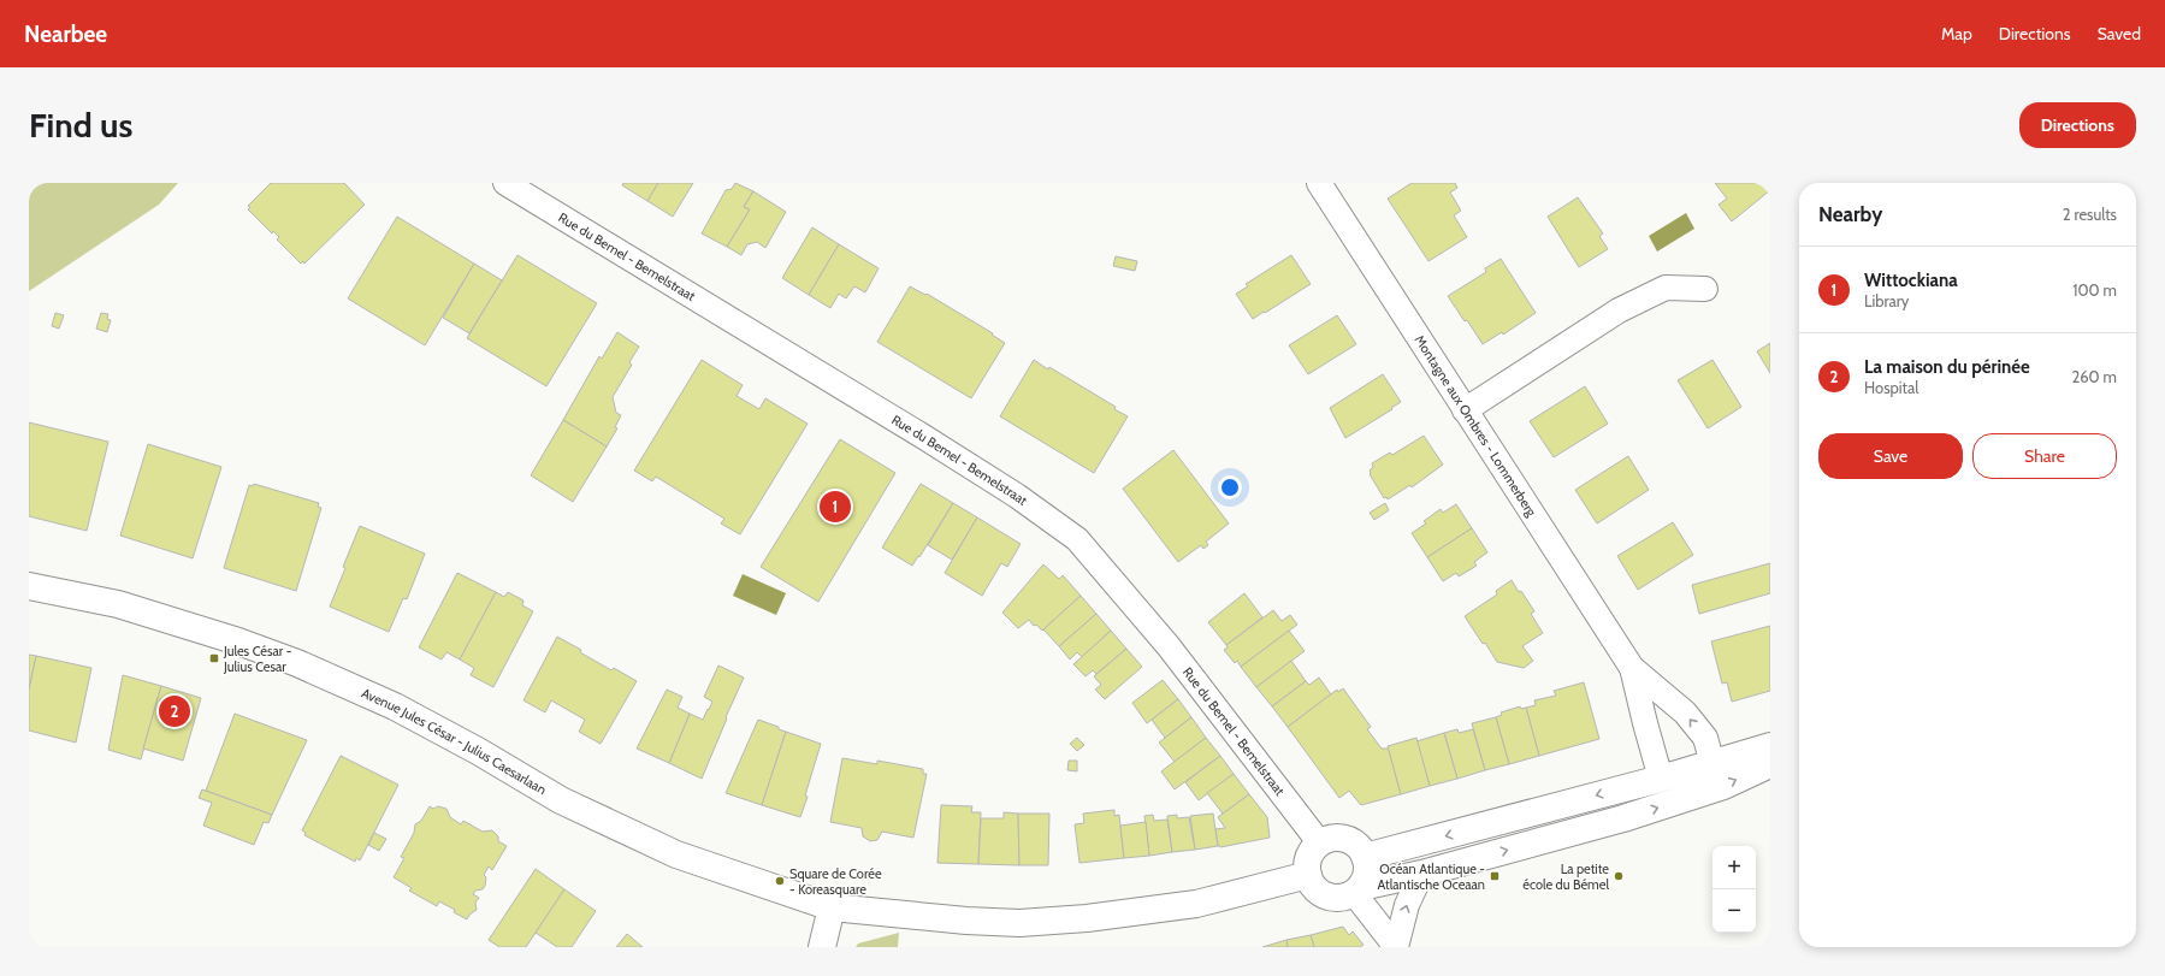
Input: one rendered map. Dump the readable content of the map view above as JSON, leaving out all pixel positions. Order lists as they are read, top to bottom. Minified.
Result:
{"streets":{"street":["Rue du Bemel - Bemelstraat","Montagne aux Ombres - Lommerberg","Avenue Jules César - Julius Caesarlaan"]},"crossings":[["Rue du Bemel - Bemelstraat","Avenue Jules César - Julius Caesarlaan"]],"places":{"transit":["Jules César - Julius Cesar","Océan Atlantique - Atlantische Oceaan"],"other":["La petite école du Bémel","Square de Corée - Koreasquare"]},"page":{"header":"Nearbee","nav":["Map","Directions","Saved"],"buttons":["Directions",["Save","Share"]],"title":"Find us","heading":["Nearby","2 results"],"list":[{"mark":"1","name":"Wittockiana","note":"Library","value":"100 m"},{"mark":"2","name":"La maison du périnée","note":"Hospital","value":"260 m"}],"pins":["1","2"],"map_buttons":["+","−"]}}
